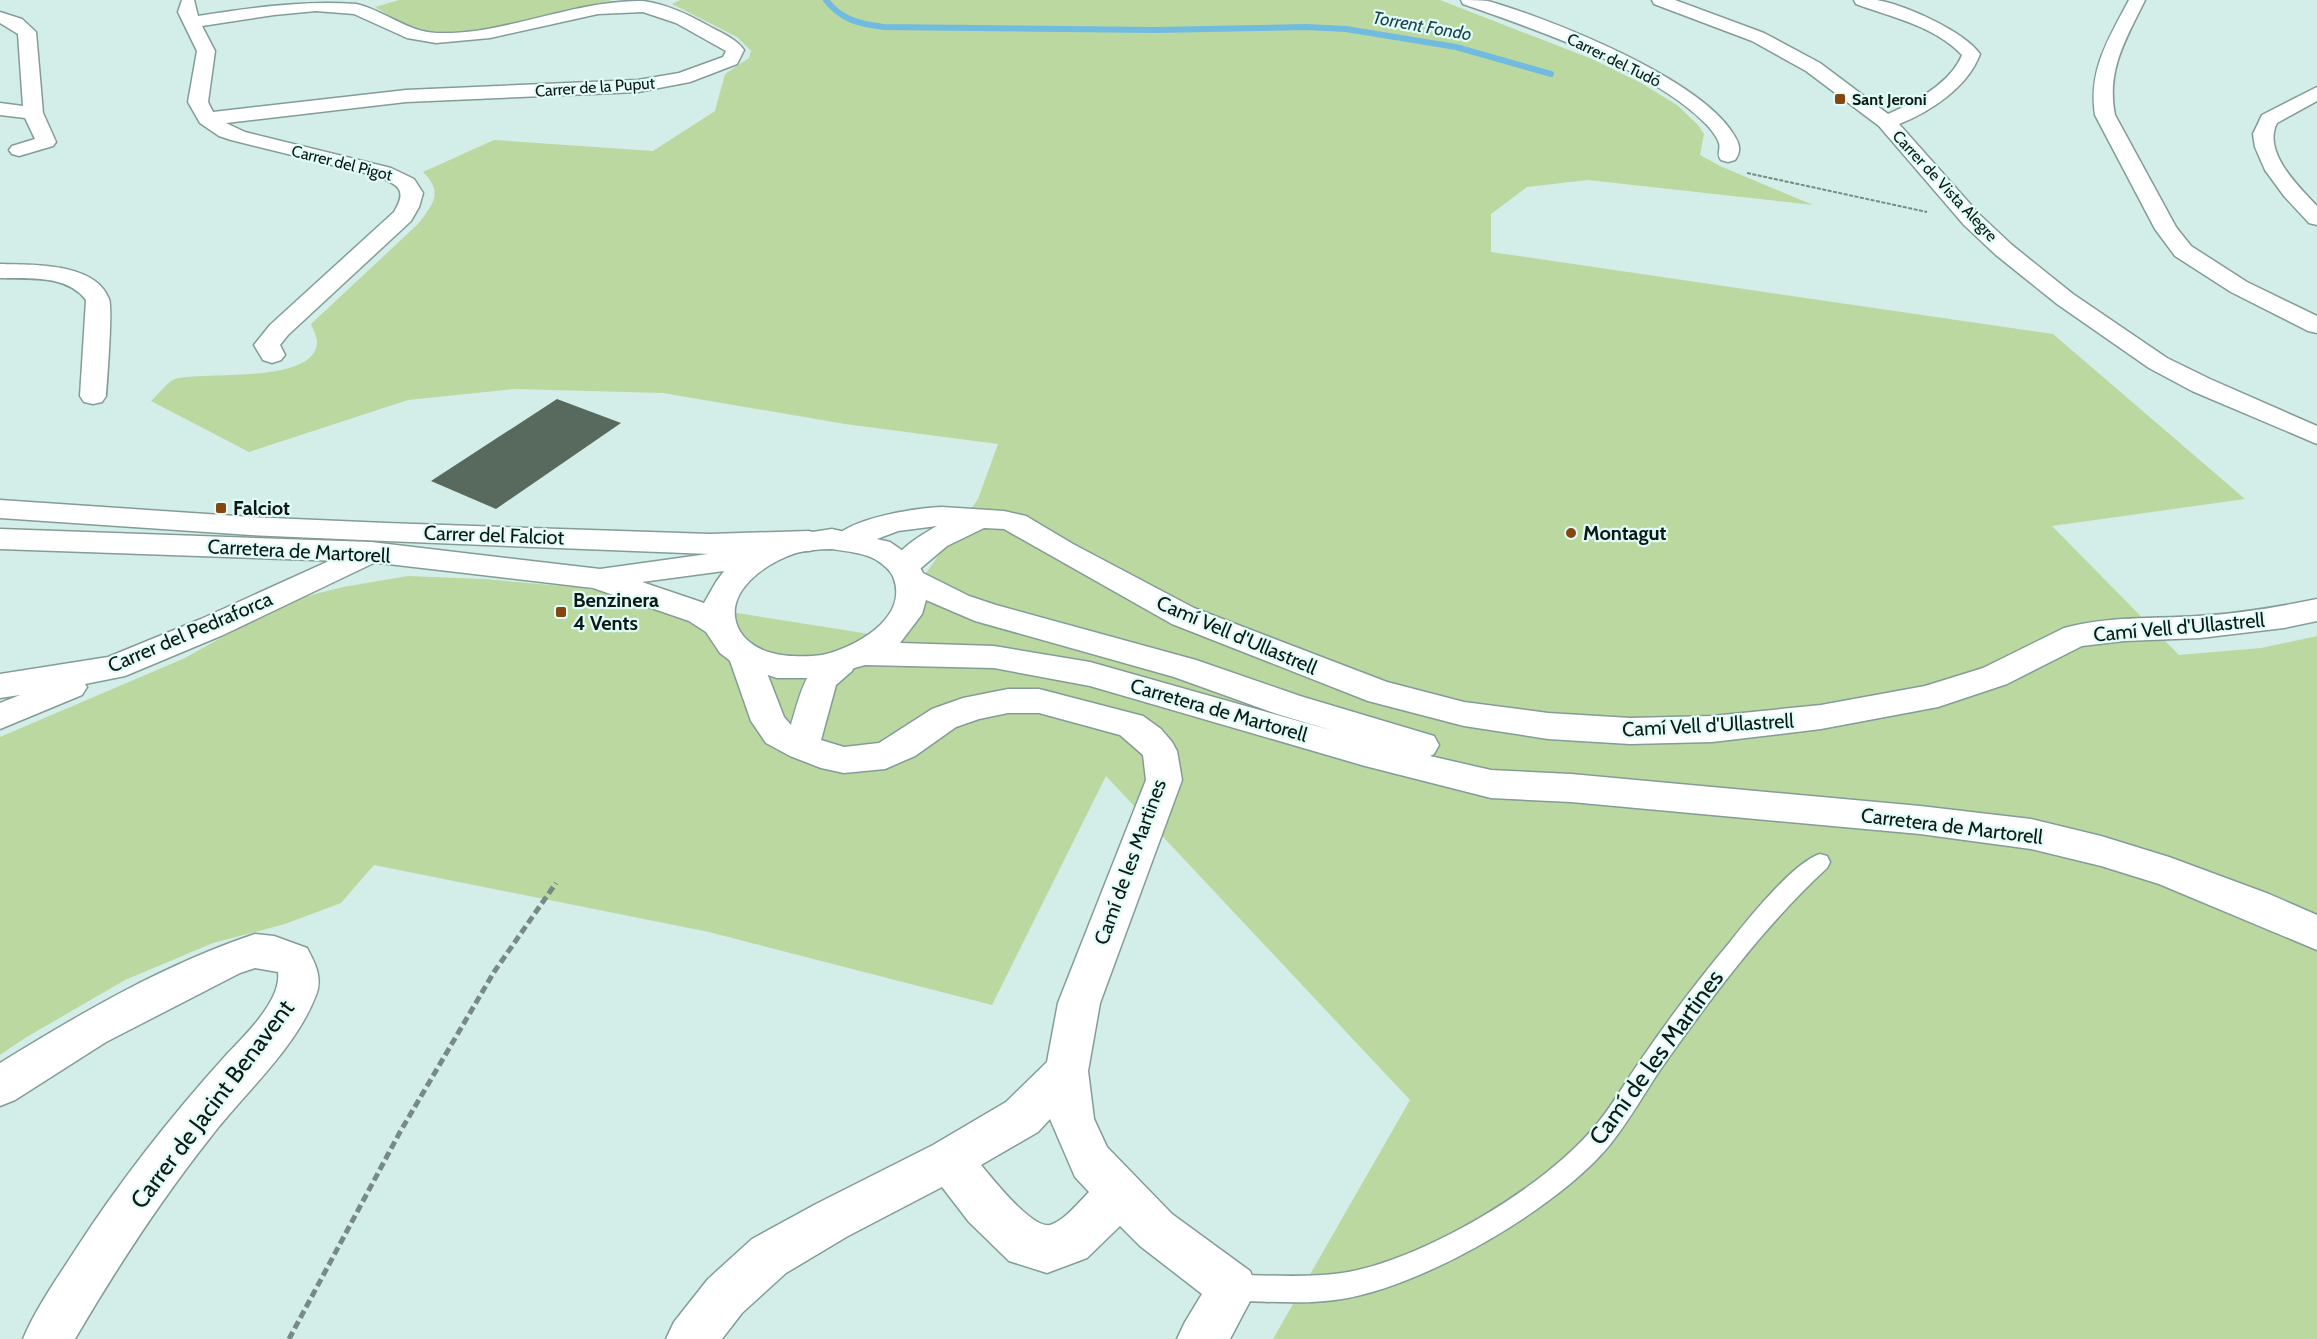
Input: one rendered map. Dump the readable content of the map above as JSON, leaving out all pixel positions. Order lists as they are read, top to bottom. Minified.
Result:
{"streets":{"street":["Carrer del Tudó","Carrer de la Puput","Carrer del Pigot","Carrer de Vista Alegre","Carrer del Falciot","Carretera de Martorell","Camí Vell d'Ullastrell","Carrer del Pedraforca","Camí de les Martines","Carrer de Jacint Benavent"]},"crossings":[["Carrer de la Puput","Carrer del Pigot"],["Carrer del Falciot","Carretera de Martorell"],["Carrer del Falciot","Camí Vell d'Ullastrell"],["Carrer del Falciot","Camí de les Martines"],["Carretera de Martorell","Camí Vell d'Ullastrell"],["Carretera de Martorell","Carrer del Pedraforca"],["Carretera de Martorell","Camí de les Martines"],["Camí Vell d'Ullastrell","Camí de les Martines"]],"water":["Torrent Fondo"],"places":{"transit":["Sant Jeroni","Falciot","Benzinera 4 Vents"],"other":["Montagut"]}}
